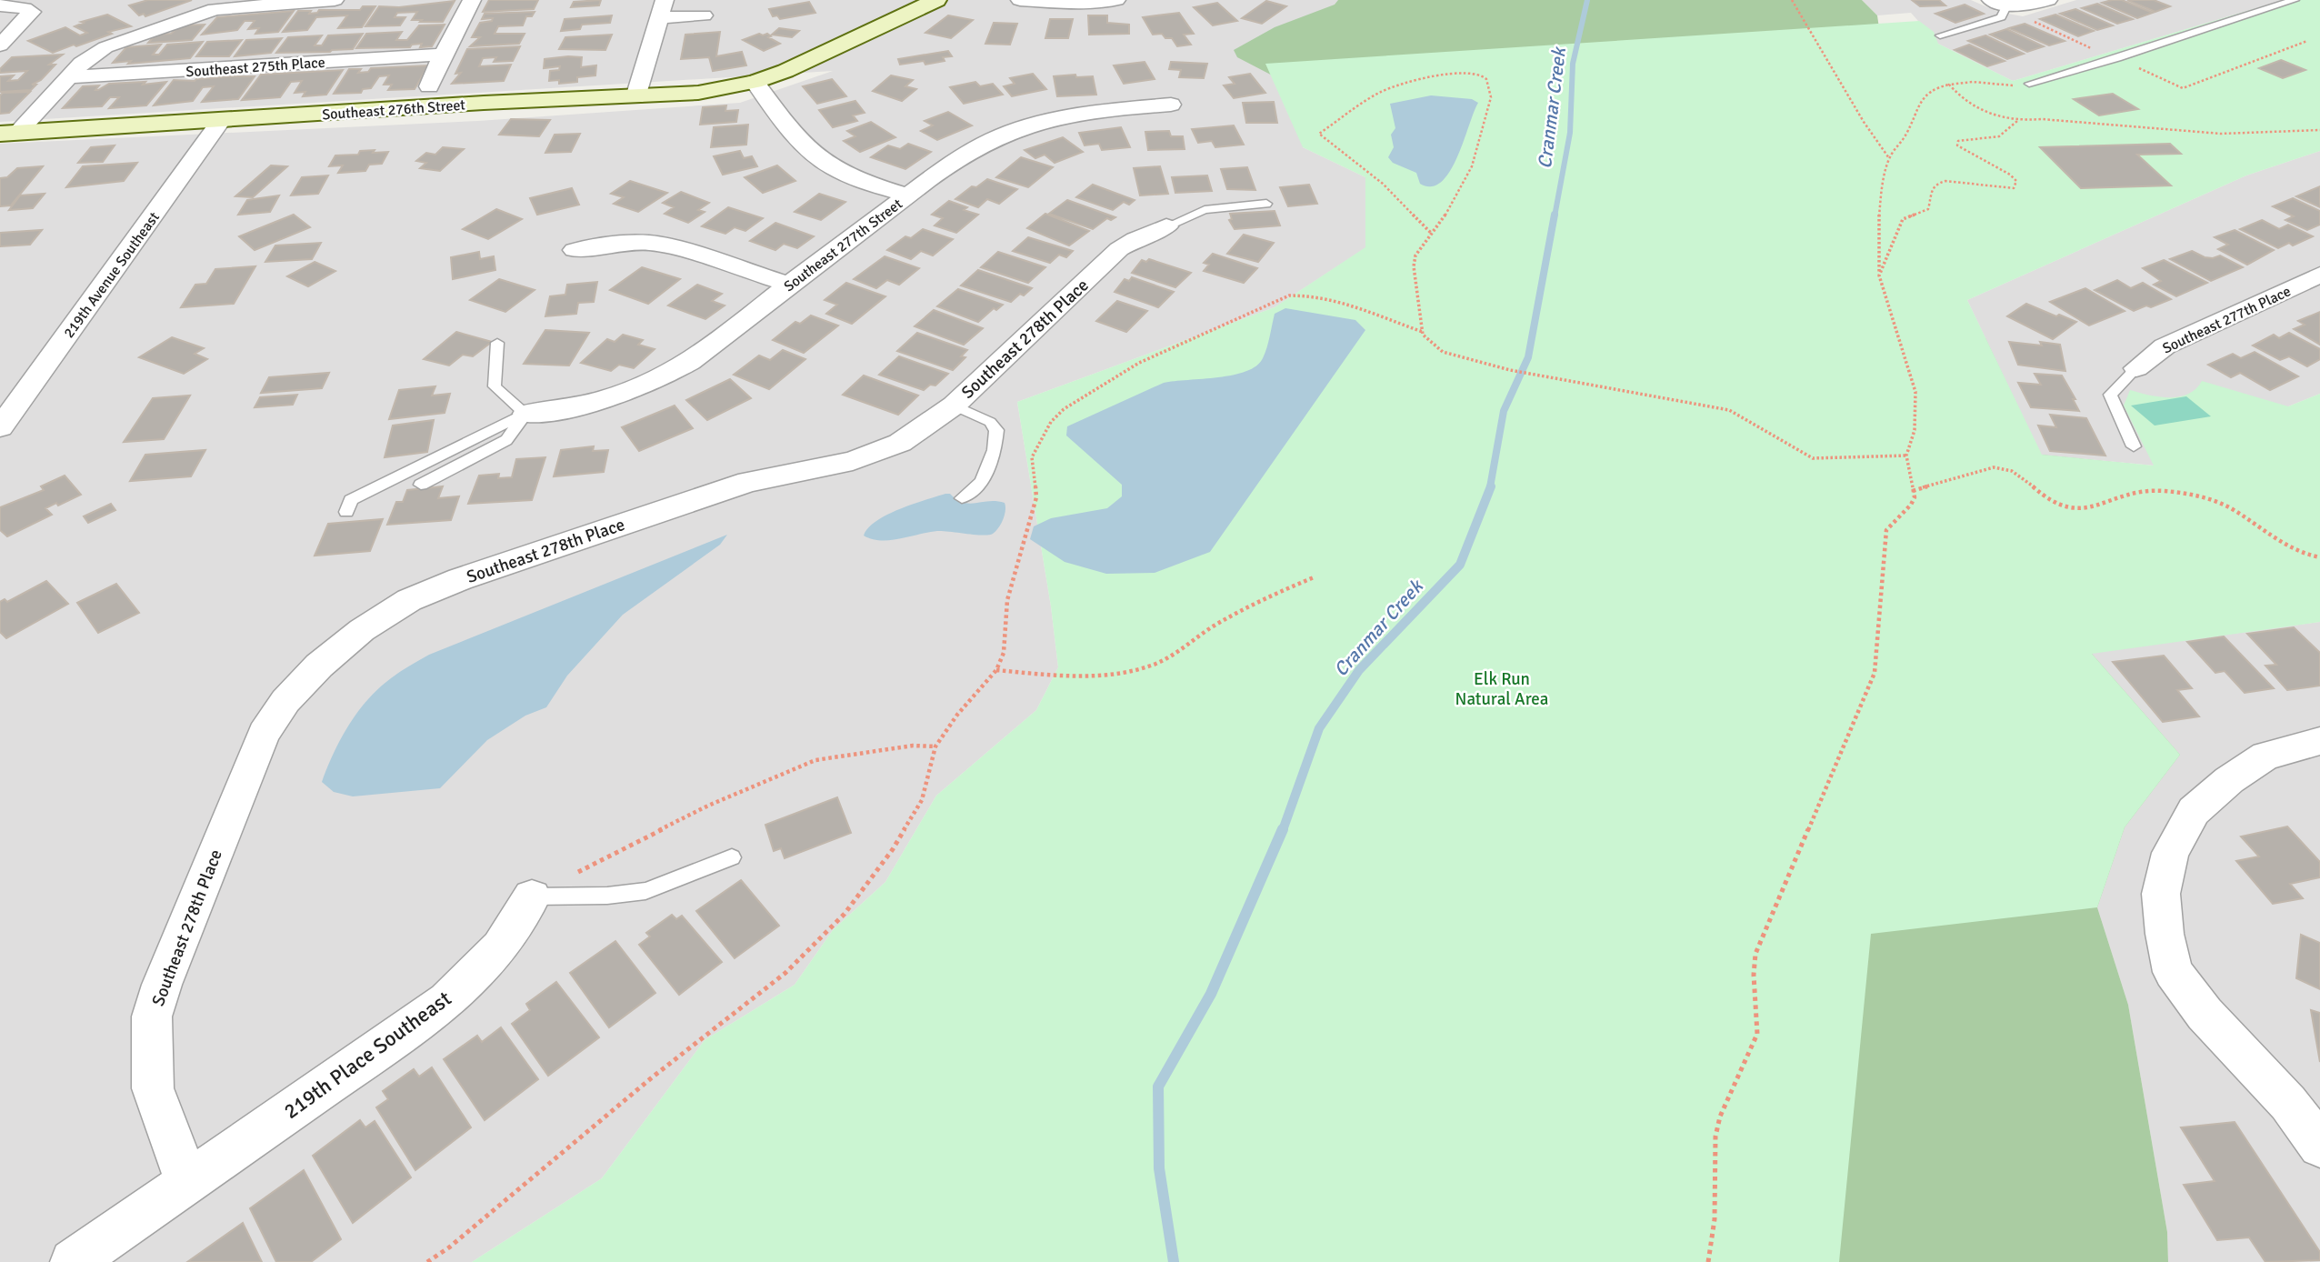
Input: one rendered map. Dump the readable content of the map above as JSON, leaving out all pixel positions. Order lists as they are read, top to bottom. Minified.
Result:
{"streets":{"street":["Southeast 275th Place","Southeast 276th Street","Southeast 277th Street","219th Avenue Southeast","Southeast 277th Place","Southeast 278th Place","219th Place Southeast"]},"crossings":[["Southeast 276th Street","219th Avenue Southeast"],["Southeast 278th Place","219th Place Southeast"]],"water":["Cranmar Creek"],"parks":["Elk Run Natural Area"]}
